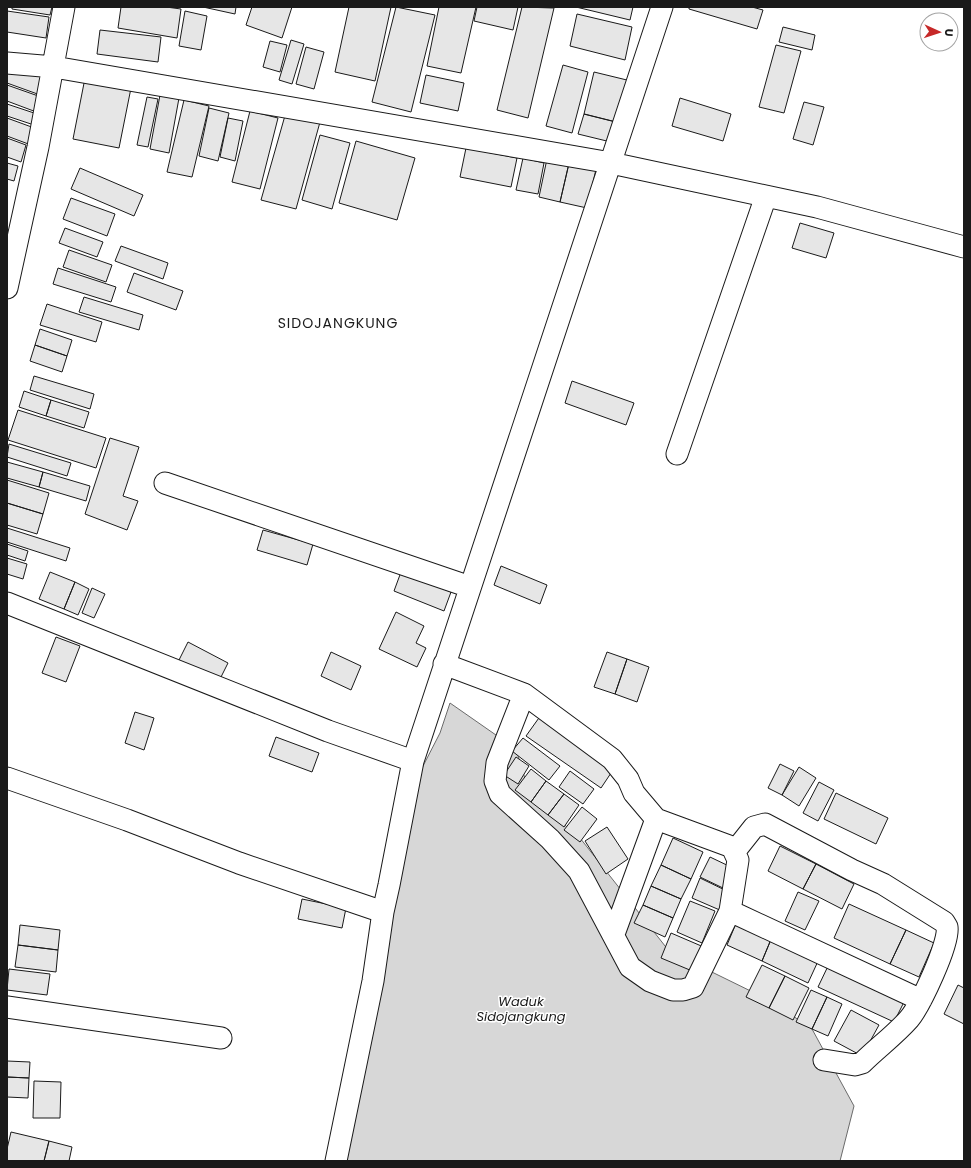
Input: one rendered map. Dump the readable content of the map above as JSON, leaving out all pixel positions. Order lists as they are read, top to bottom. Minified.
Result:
{"districts":["SIDOJANGKUNG"],"water":["Waduk Sidojangkung"],"north":"right"}
